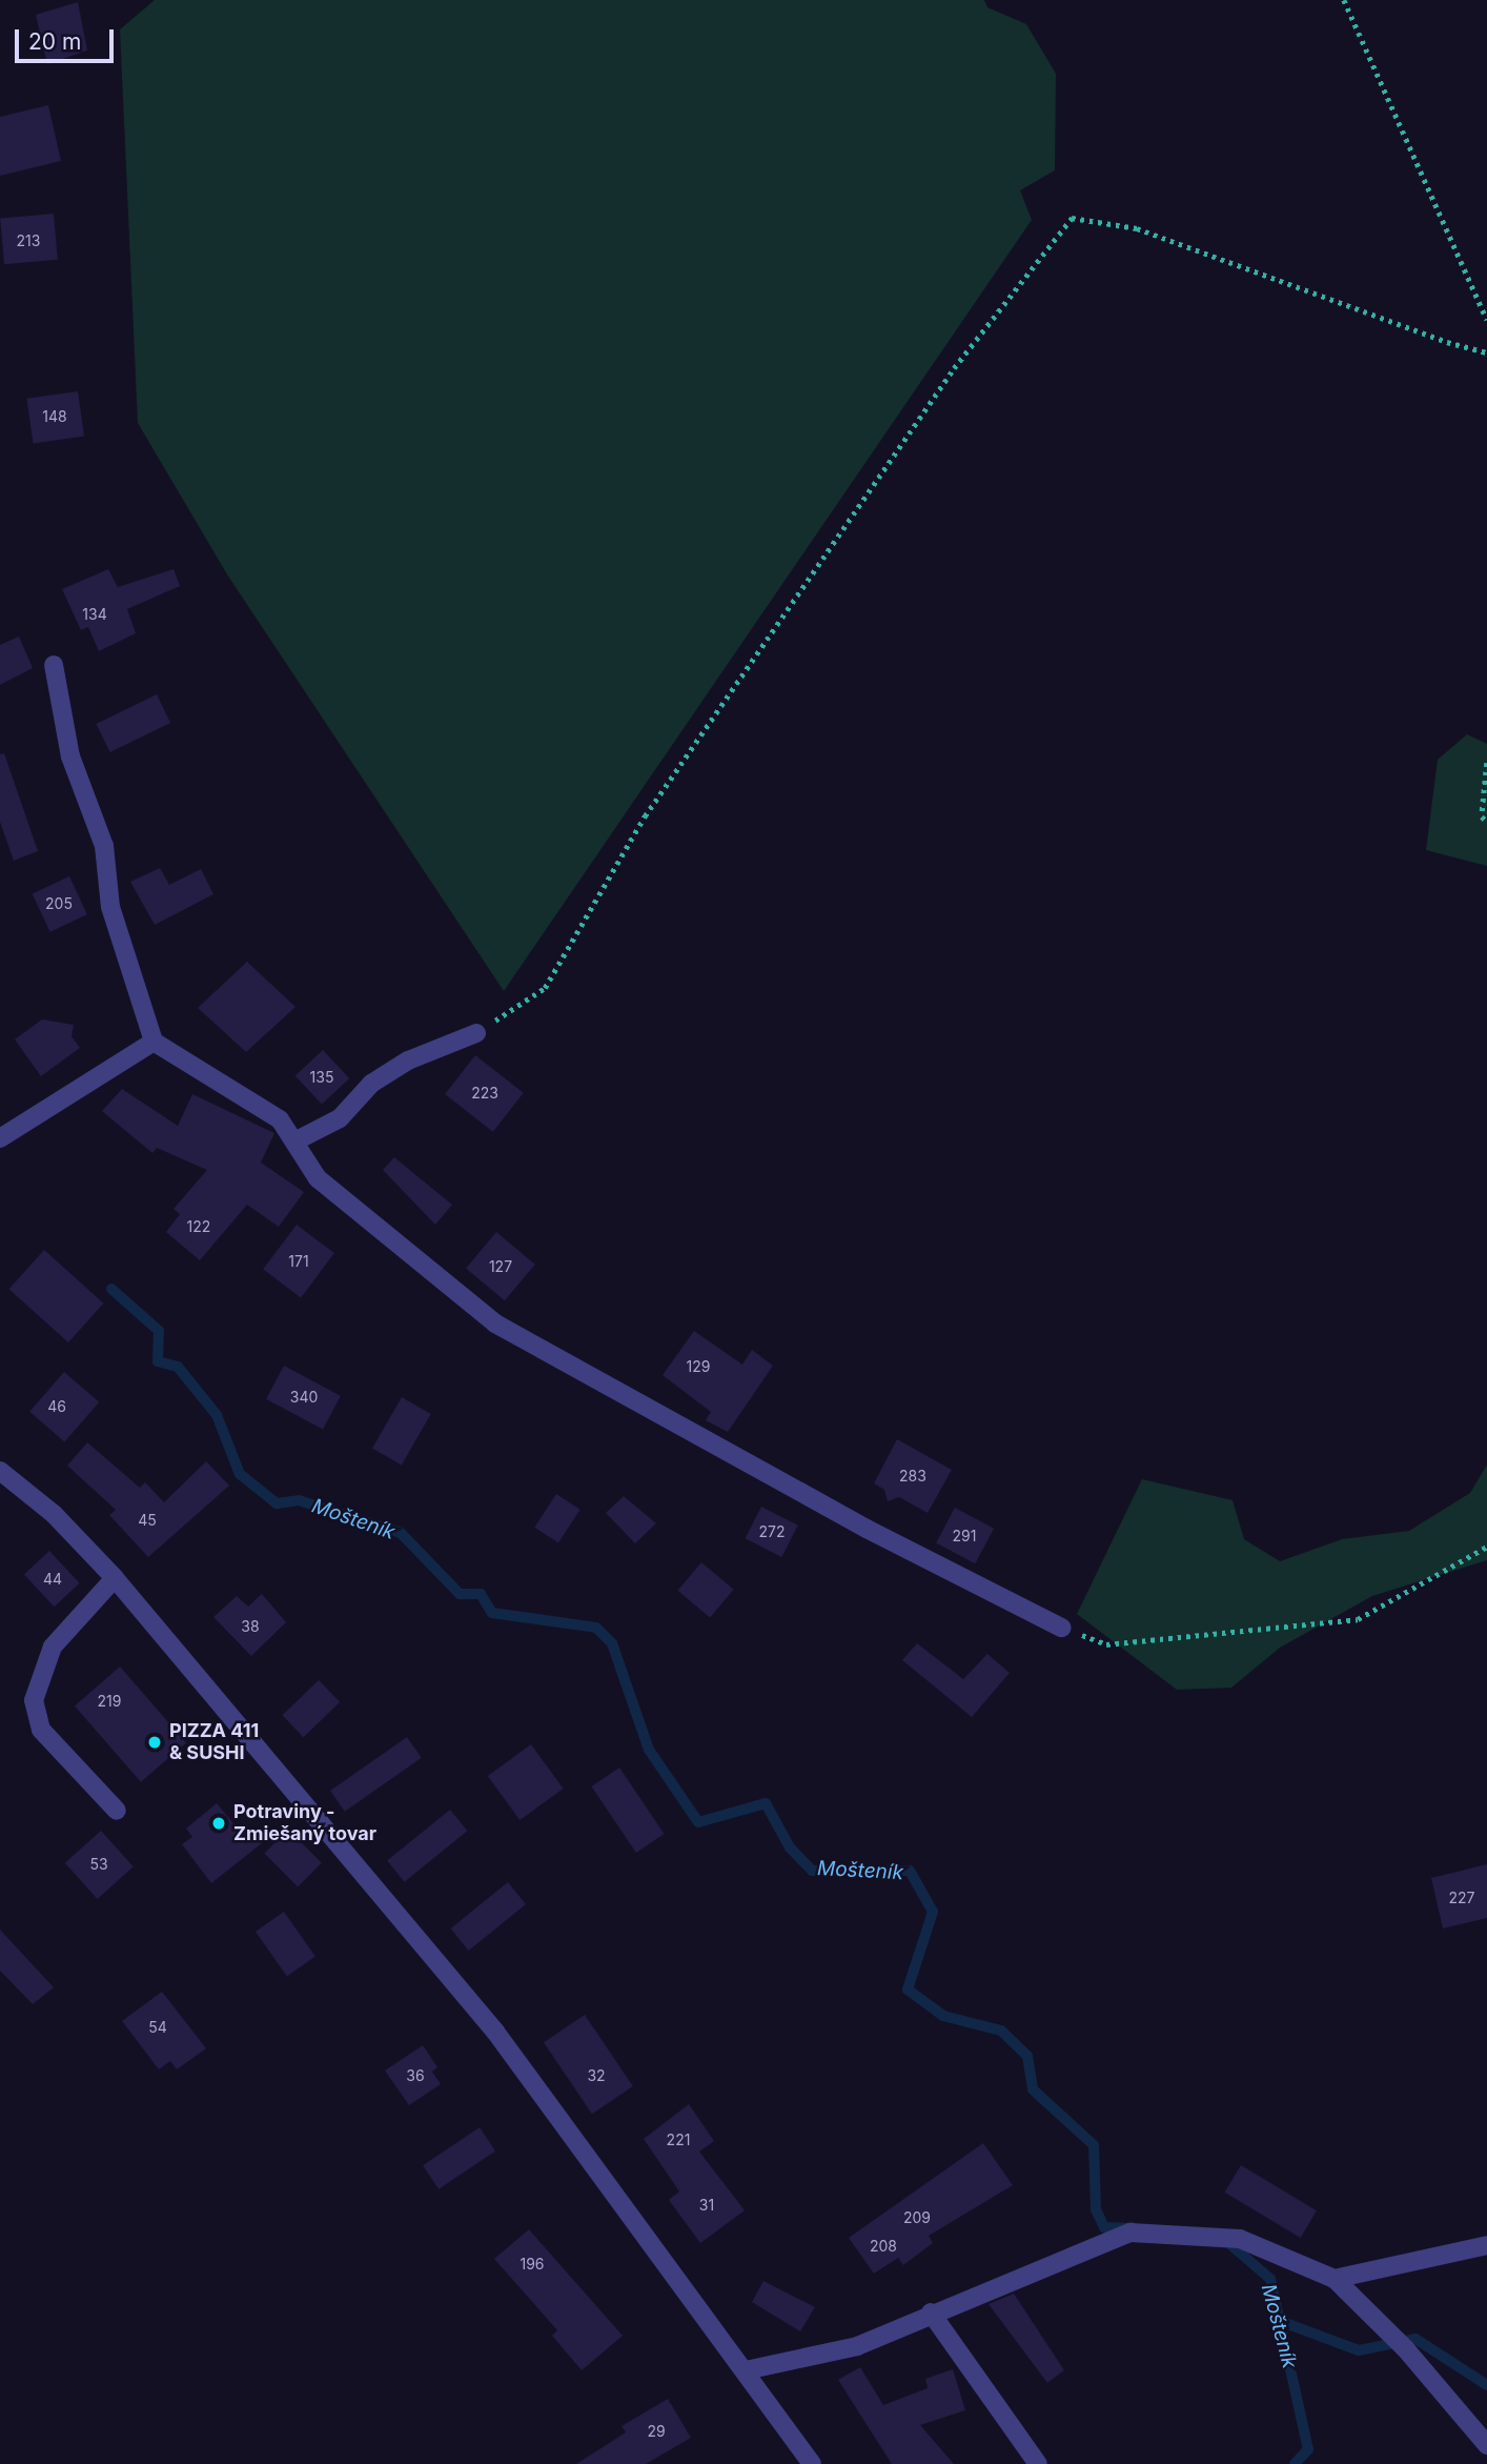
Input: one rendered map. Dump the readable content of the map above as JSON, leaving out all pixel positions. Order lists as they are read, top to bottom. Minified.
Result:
{"water":["Mošteník"],"places":["PIZZA 411 & SUSHI","Potraviny - Zmiešaný tovar"],"house_numbers":["213","148","134","205","135","223","122","171","127","129","340","46","283","45","272","291","44","38","219","53","227","54","36","32","221","31","209","208","196","29"],"scale_bar":"20 m"}
